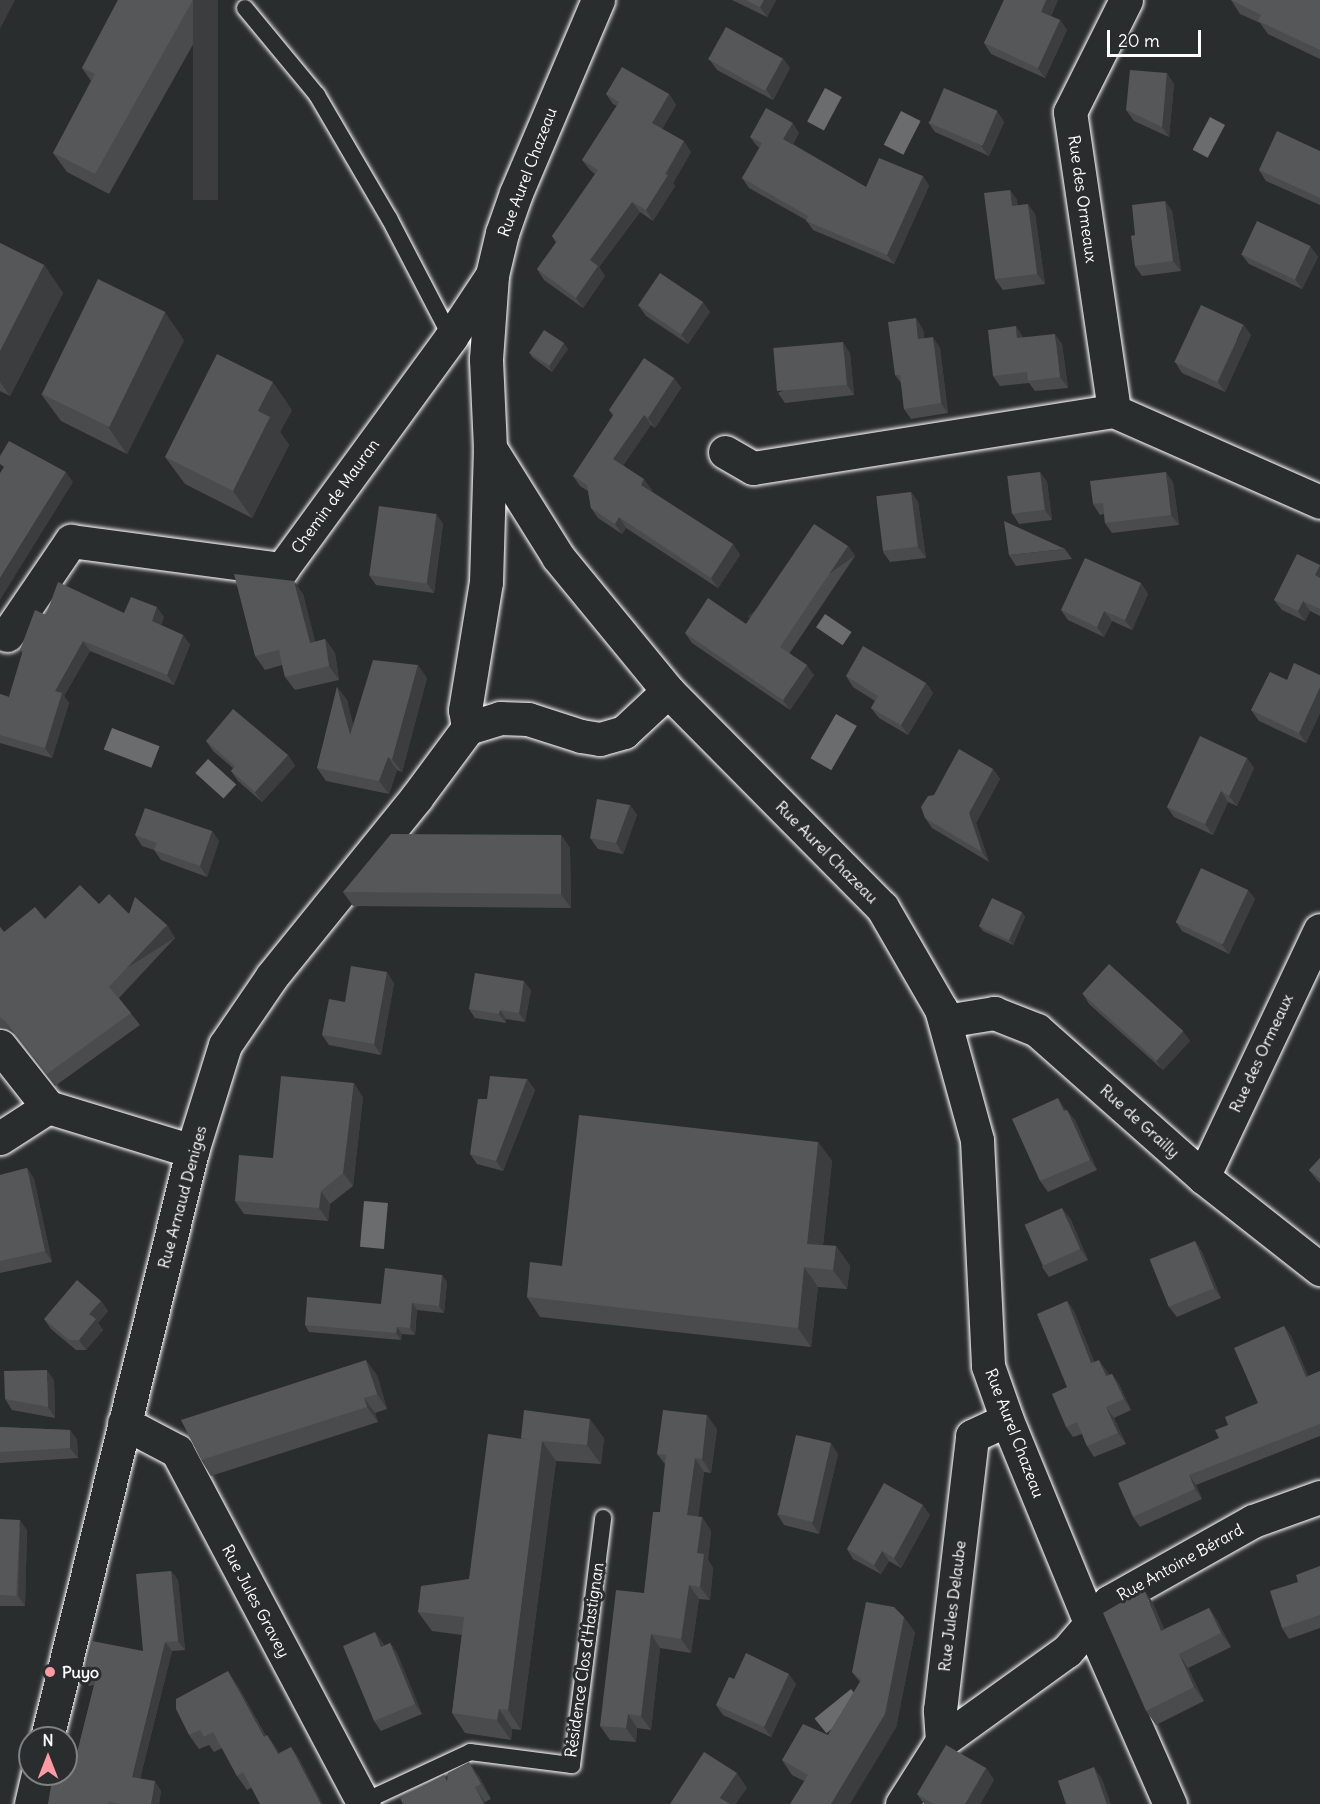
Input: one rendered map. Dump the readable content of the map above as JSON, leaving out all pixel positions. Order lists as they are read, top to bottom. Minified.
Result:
{"streets":{"street":["Rue Aurel Chazeau","Rue des Ormeaux","Chemin de Mauran","Rue de Grailly","Rue Arnaud Deniges","Rue Antoine Bérard","Rue Jules Gravey","Rue Jules Delaube"],"lane":["Résidence Clos d'Hastignan"]},"crossings":[["Rue Aurel Chazeau","Chemin de Mauran"],["Rue Aurel Chazeau","Rue de Grailly"],["Rue Aurel Chazeau","Rue Antoine Bérard"],["Rue Aurel Chazeau","Rue Jules Delaube"],["Rue des Ormeaux","Rue de Grailly"],["Rue Arnaud Deniges","Rue Jules Gravey"],["Rue Antoine Bérard","Rue Jules Delaube"],["Rue Jules Gravey","Résidence Clos d'Hastignan"]],"places":["Puyo"],"scale_bar":"20 m","north":"top"}
